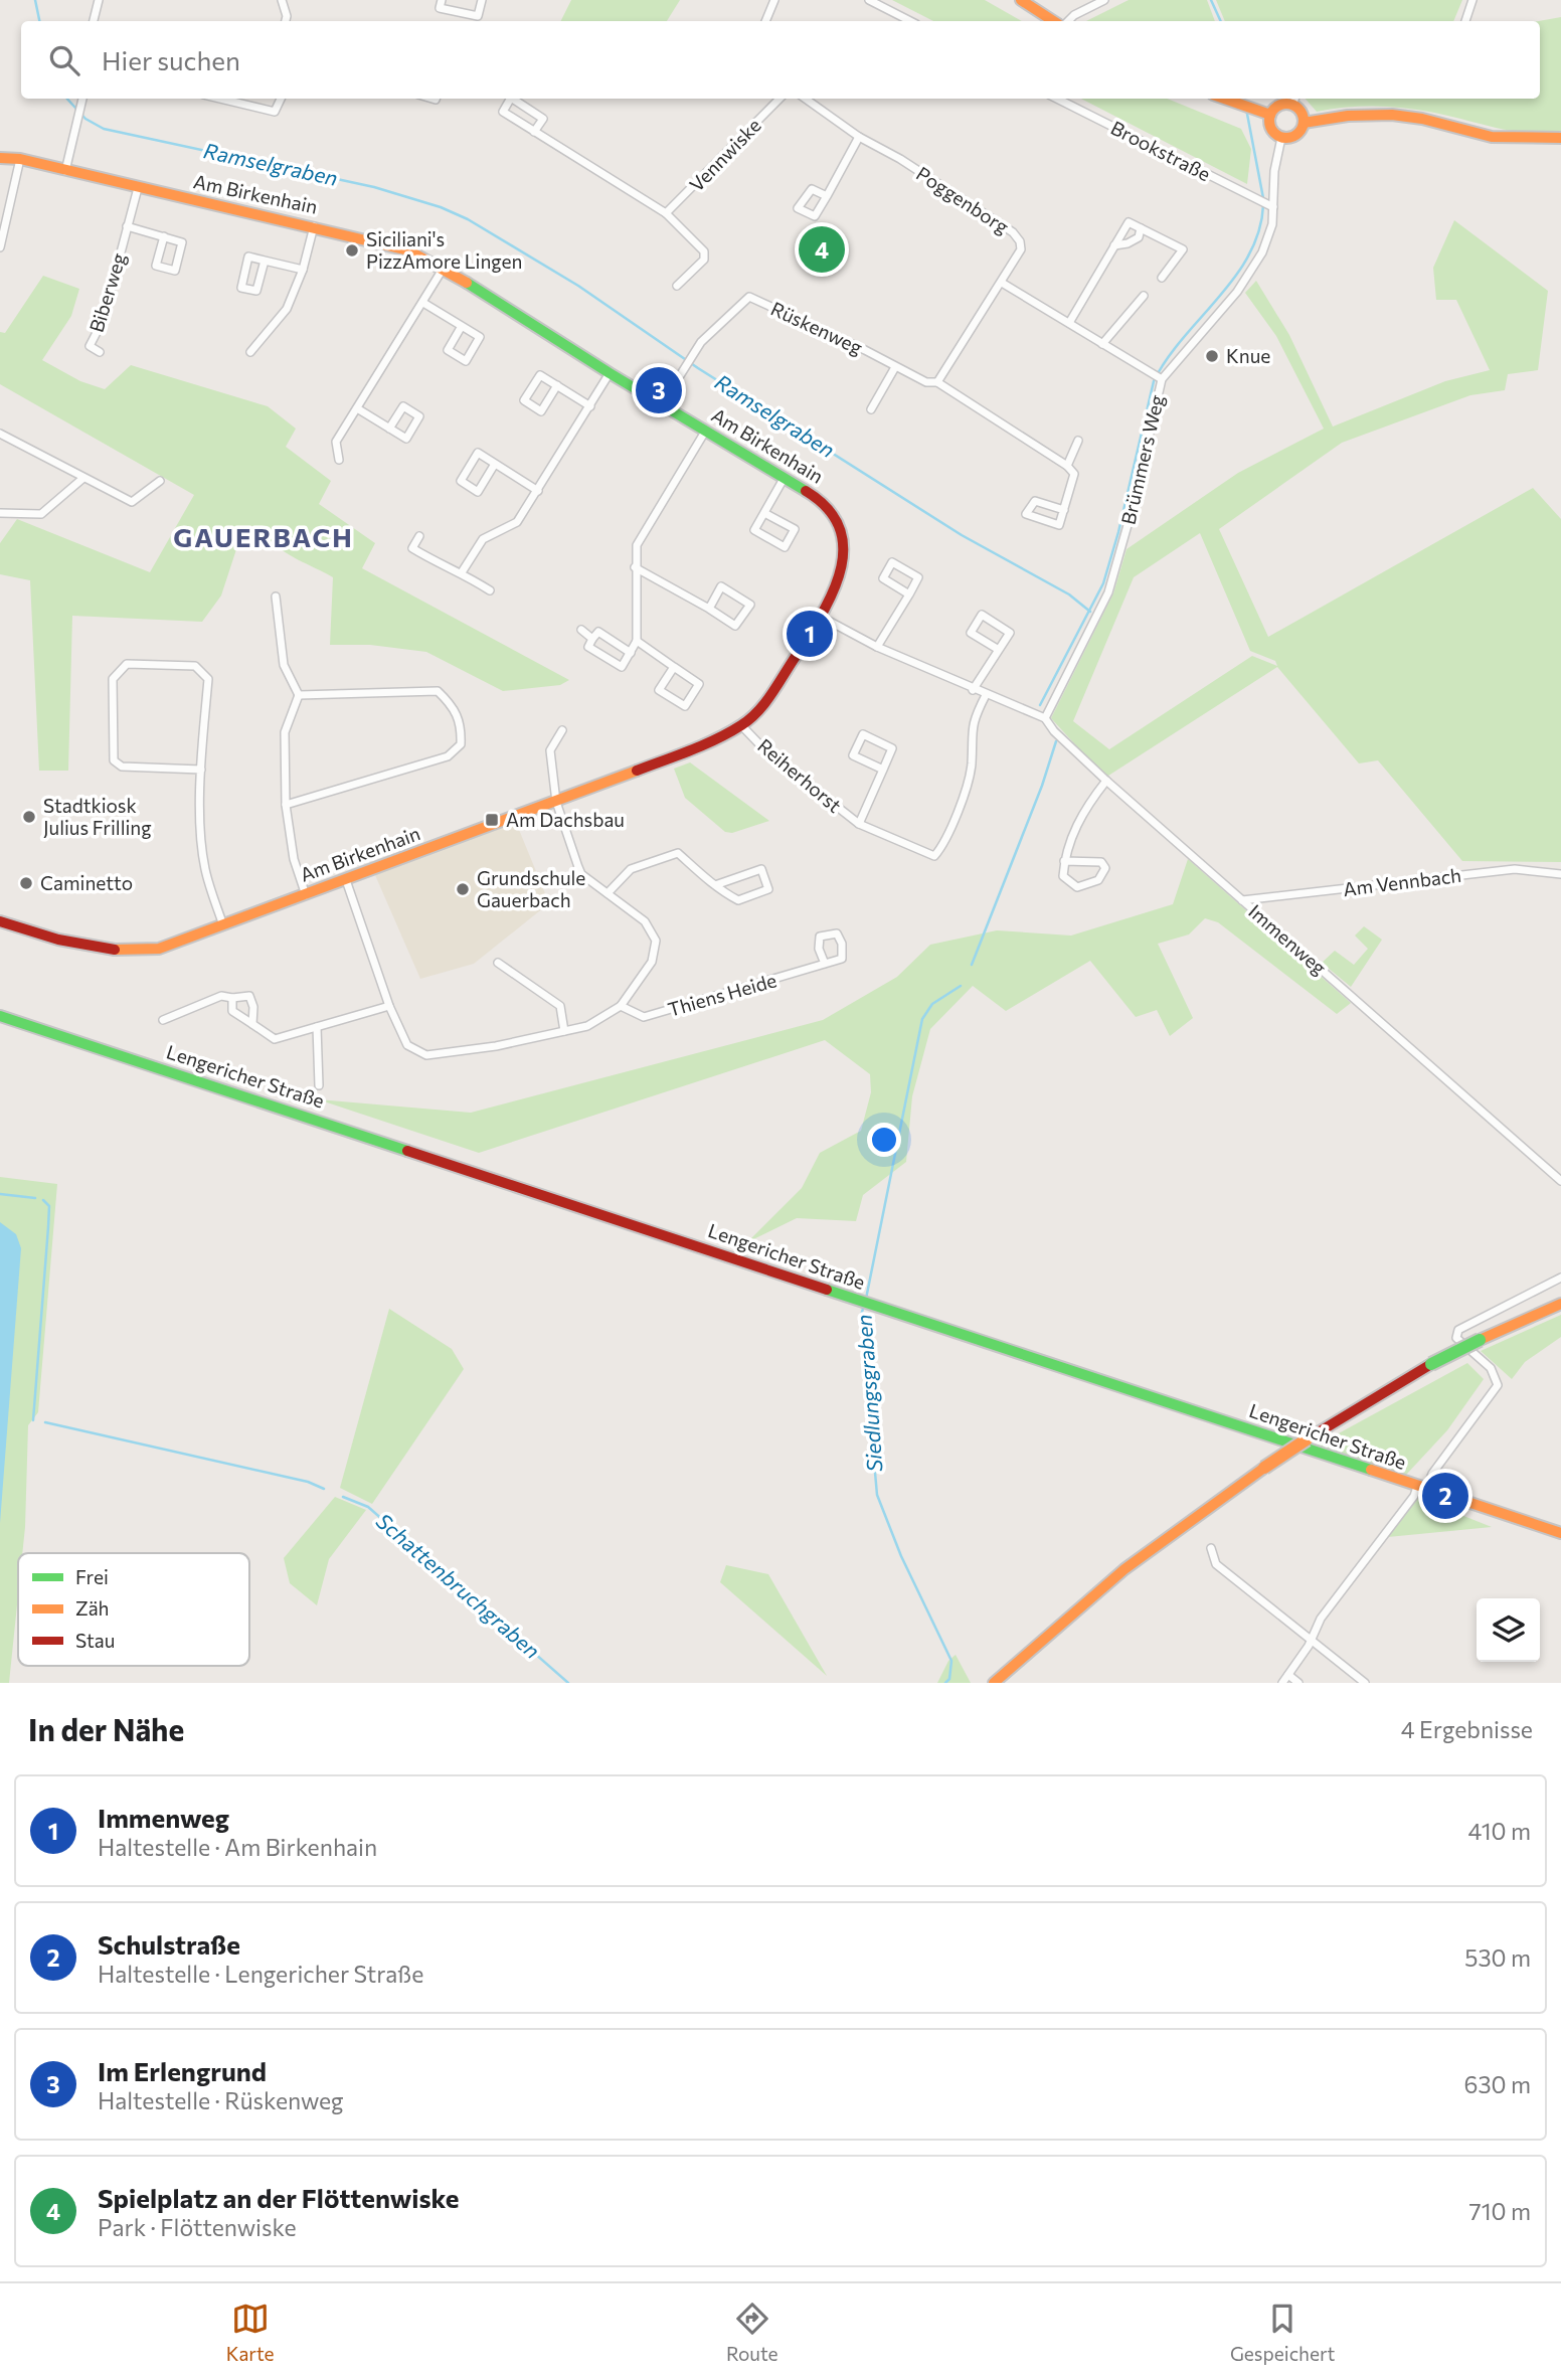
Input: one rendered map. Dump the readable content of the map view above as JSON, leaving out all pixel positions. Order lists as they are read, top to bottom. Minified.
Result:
{"streets":{"street":["Brookstraße","Vennwiske","Am Birkenhain","Poggenborg","Biberweg","Rüskenweg","Brümmers Weg","Reiherhorst","Am Vennbach","Immenweg","Thiens Heide","Lengericher Straße"]},"crossings":[["Brookstraße","Brümmers Weg"],["Am Birkenhain","Biberweg"],["Am Birkenhain","Rüskenweg"],["Am Birkenhain","Reiherhorst"],["Am Birkenhain","Immenweg"],["Poggenborg","Rüskenweg"],["Brümmers Weg","Immenweg"],["Reiherhorst","Immenweg"],["Am Vennbach","Immenweg"]],"districts":["GAUERBACH"],"water":["Ramselgraben","Siedlungsgraben","Schattenbruchgraben"],"places":{"other":["Siciliani's PizzAmore Lingen","Knue","Stadtkiosk Julius Frilling","Caminetto","Grundschule Gauerbach"],"transit":["Am Dachsbau"]},"legend":["Frei","Zäh","Stau"],"page":{"search":"Hier suchen","pins":["4","3","1","2"],"heading":["In der Nähe","4 Ergebnisse"],"list":[{"mark":"1","name":"Immenweg","note":"Haltestelle · Am Birkenhain","value":"410 m"},{"mark":"2","name":"Schulstraße","note":"Haltestelle · Lengericher Straße","value":"530 m"},{"mark":"3","name":"Im Erlengrund","note":"Haltestelle · Rüskenweg","value":"630 m"},{"mark":"4","name":"Spielplatz an der Flöttenwiske","note":"Park · Flöttenwiske","value":"710 m"}],"nav":["Karte","Route","Gespeichert"]}}
